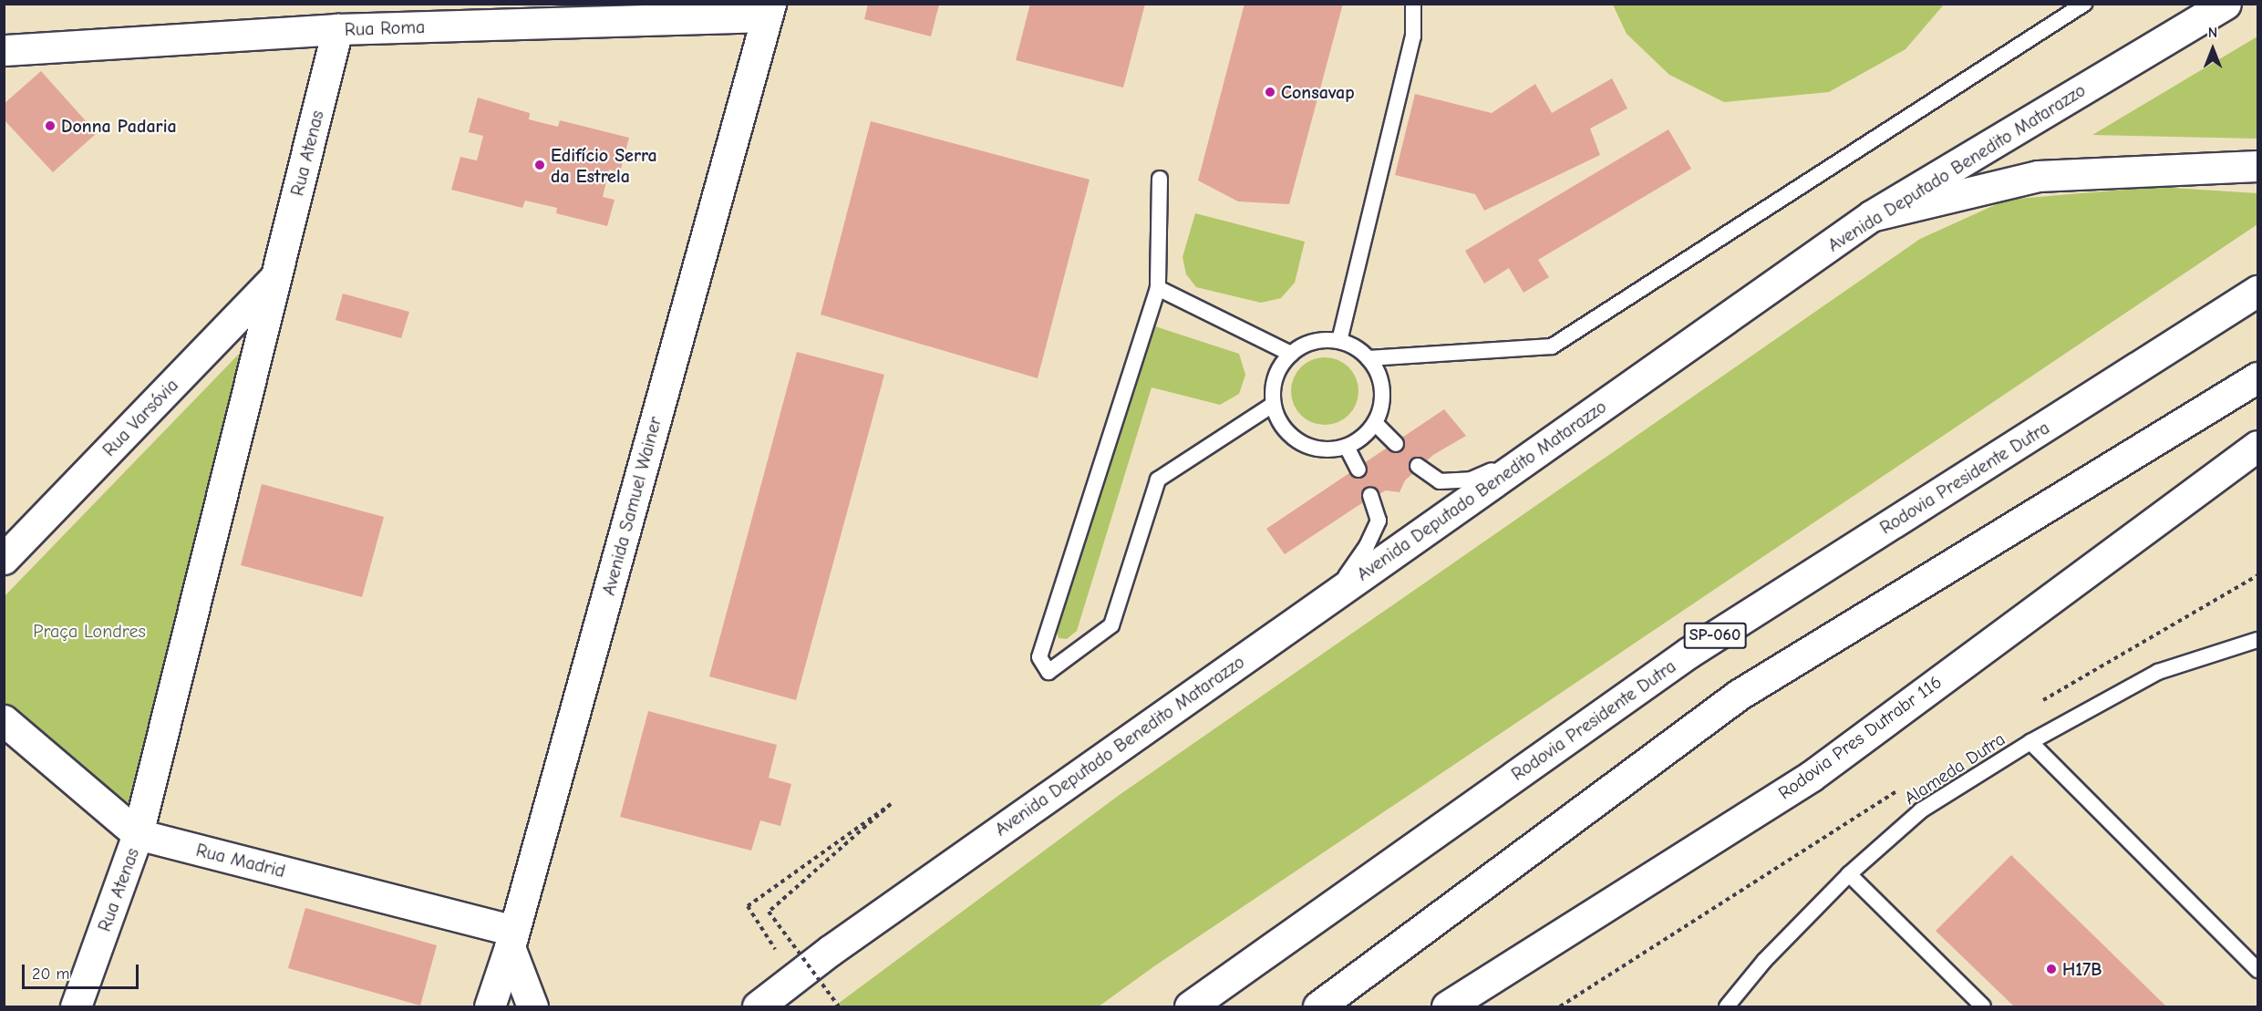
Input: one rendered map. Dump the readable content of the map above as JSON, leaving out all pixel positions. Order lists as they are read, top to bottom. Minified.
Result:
{"streets":{"main road":["Rua Roma","Rua Atenas","Avenida Deputado Benedito Matarazzo","Rua Varsóvia","Rodovia Presidente Dutra","Avenida Samuel Wainer","SP-060","Rodovia Pres Dutrabr 116","Rua Madrid"],"lane":["Alameda Dutra"]},"crossings":[["Rua Roma","Rua Atenas"],["Rua Roma","Avenida Samuel Wainer"],["Rua Atenas","Rua Varsóvia"],["Rua Atenas","Rua Madrid"],["Avenida Samuel Wainer","Rua Madrid"]],"parks":["Praça Londres"],"places":["Consavap","Donna Padaria","Edifício Serra da Estrela","H17B"],"scale_bar":"20 m","north":"top"}
